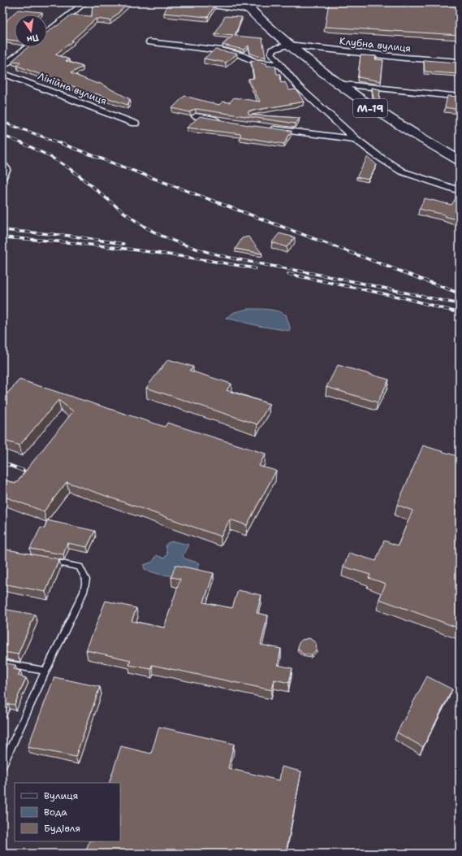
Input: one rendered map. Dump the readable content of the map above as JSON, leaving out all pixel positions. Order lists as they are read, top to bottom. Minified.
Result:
{"streets":{"highway":["М-19"],"street":["Клубна вулиця","Лінійна вулиця"]},"crossings":[["Клубна вулиця","М-19"]],"legend":["Вулиця","Вода","Будівля"],"north":"bottom"}
